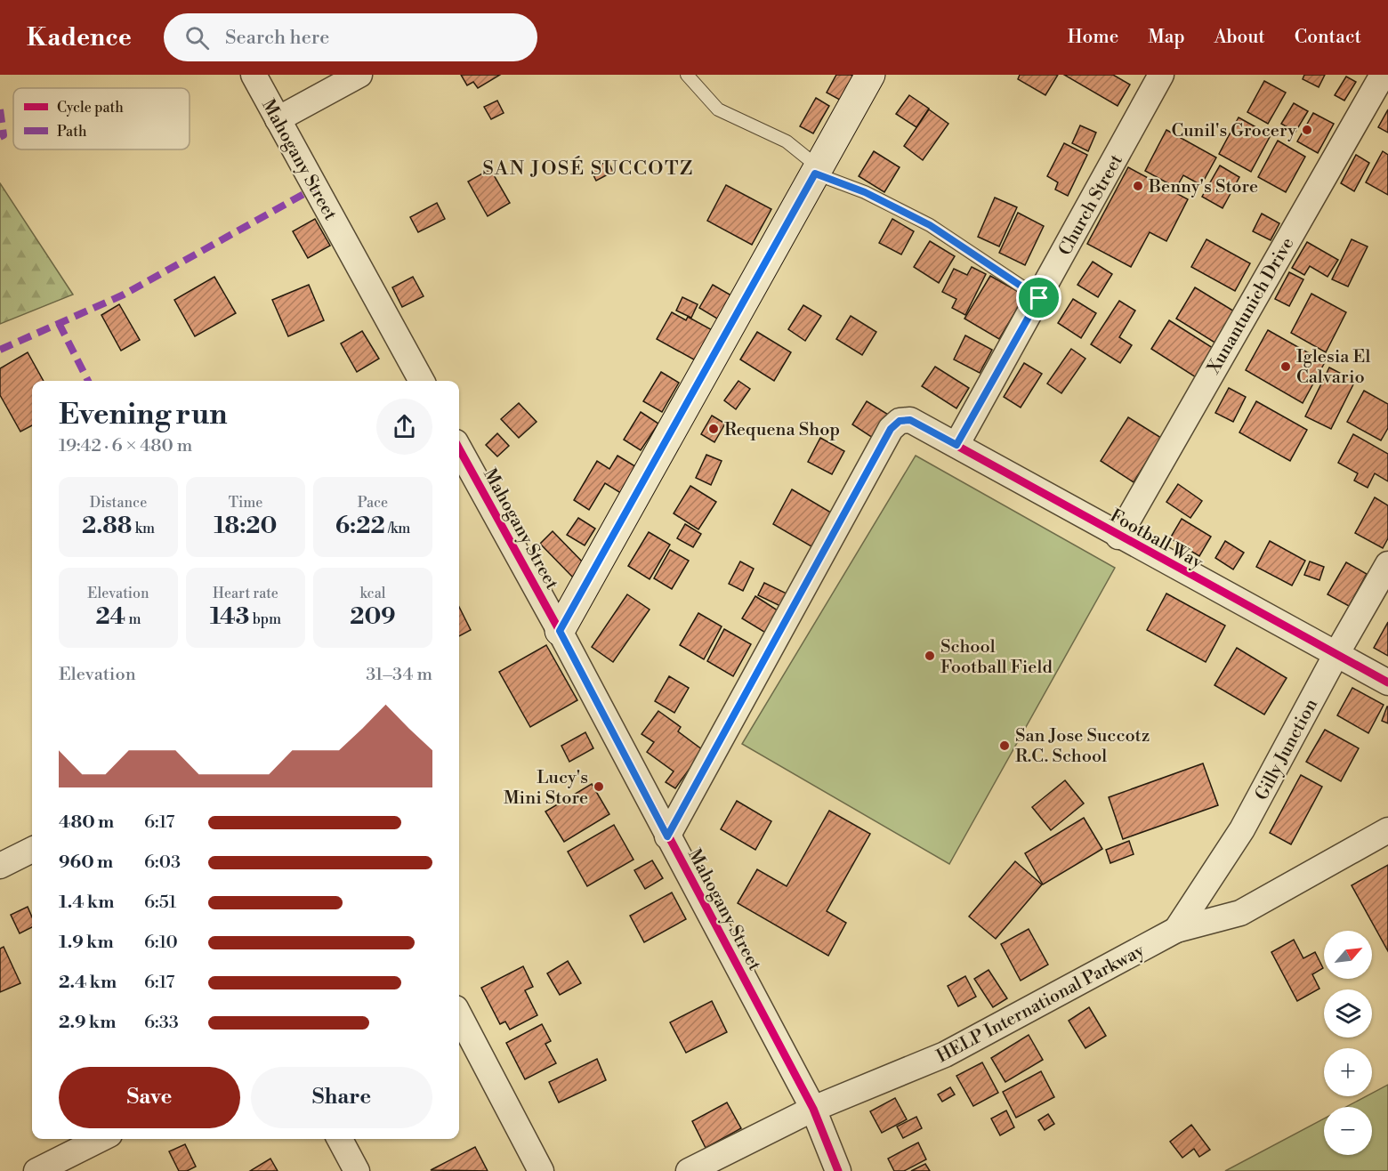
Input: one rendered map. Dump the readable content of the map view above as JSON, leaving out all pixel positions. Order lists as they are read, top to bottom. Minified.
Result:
{"streets":{"street":["Mahogany Street","Church Street","Xunantunich Drive","Football Way","Gilly Junction","HELP International Parkway"]},"crossings":[["Mahogany Street","Football Way"],["Mahogany Street","HELP International Parkway"],["Church Street","Football Way"],["Xunantunich Drive","Football Way"],["Football Way","Gilly Junction"],["Gilly Junction","HELP International Parkway"]],"districts":["SAN JOSÉ SUCCOTZ"],"places":["Cunil's Grocery","Benny's Store","Iglesia El Calvario","Requena Shop","School Football Field","San Jose Succotz R.C. School","Lucy's Mini Store"],"legend":["Cycle path","Path"],"north":"top right","page":{"header":"Kadence","search":"Search here","nav":["Home","Map","About","Contact"],"heading":["Evening run","19:42 · 6 × 480 m"],"stats":[["Distance","2.88 km"],["Time","18:20"],["Pace","6:22 /km"],["Elevation","24 m"],["Heart rate","143 bpm"],["kcal","209"]],"chart":["Elevation","31–34 m"],"list":[{"name":"480 m","note":"6:17"},{"name":"960 m","note":"6:03"},{"name":"1.4 km","note":"6:51"},{"name":"1.9 km","note":"6:10"},{"name":"2.4 km","note":"6:17"},{"name":"2.9 km","note":"6:33"}],"map_buttons":["+","−"],"buttons":["Save","Share"]}}
